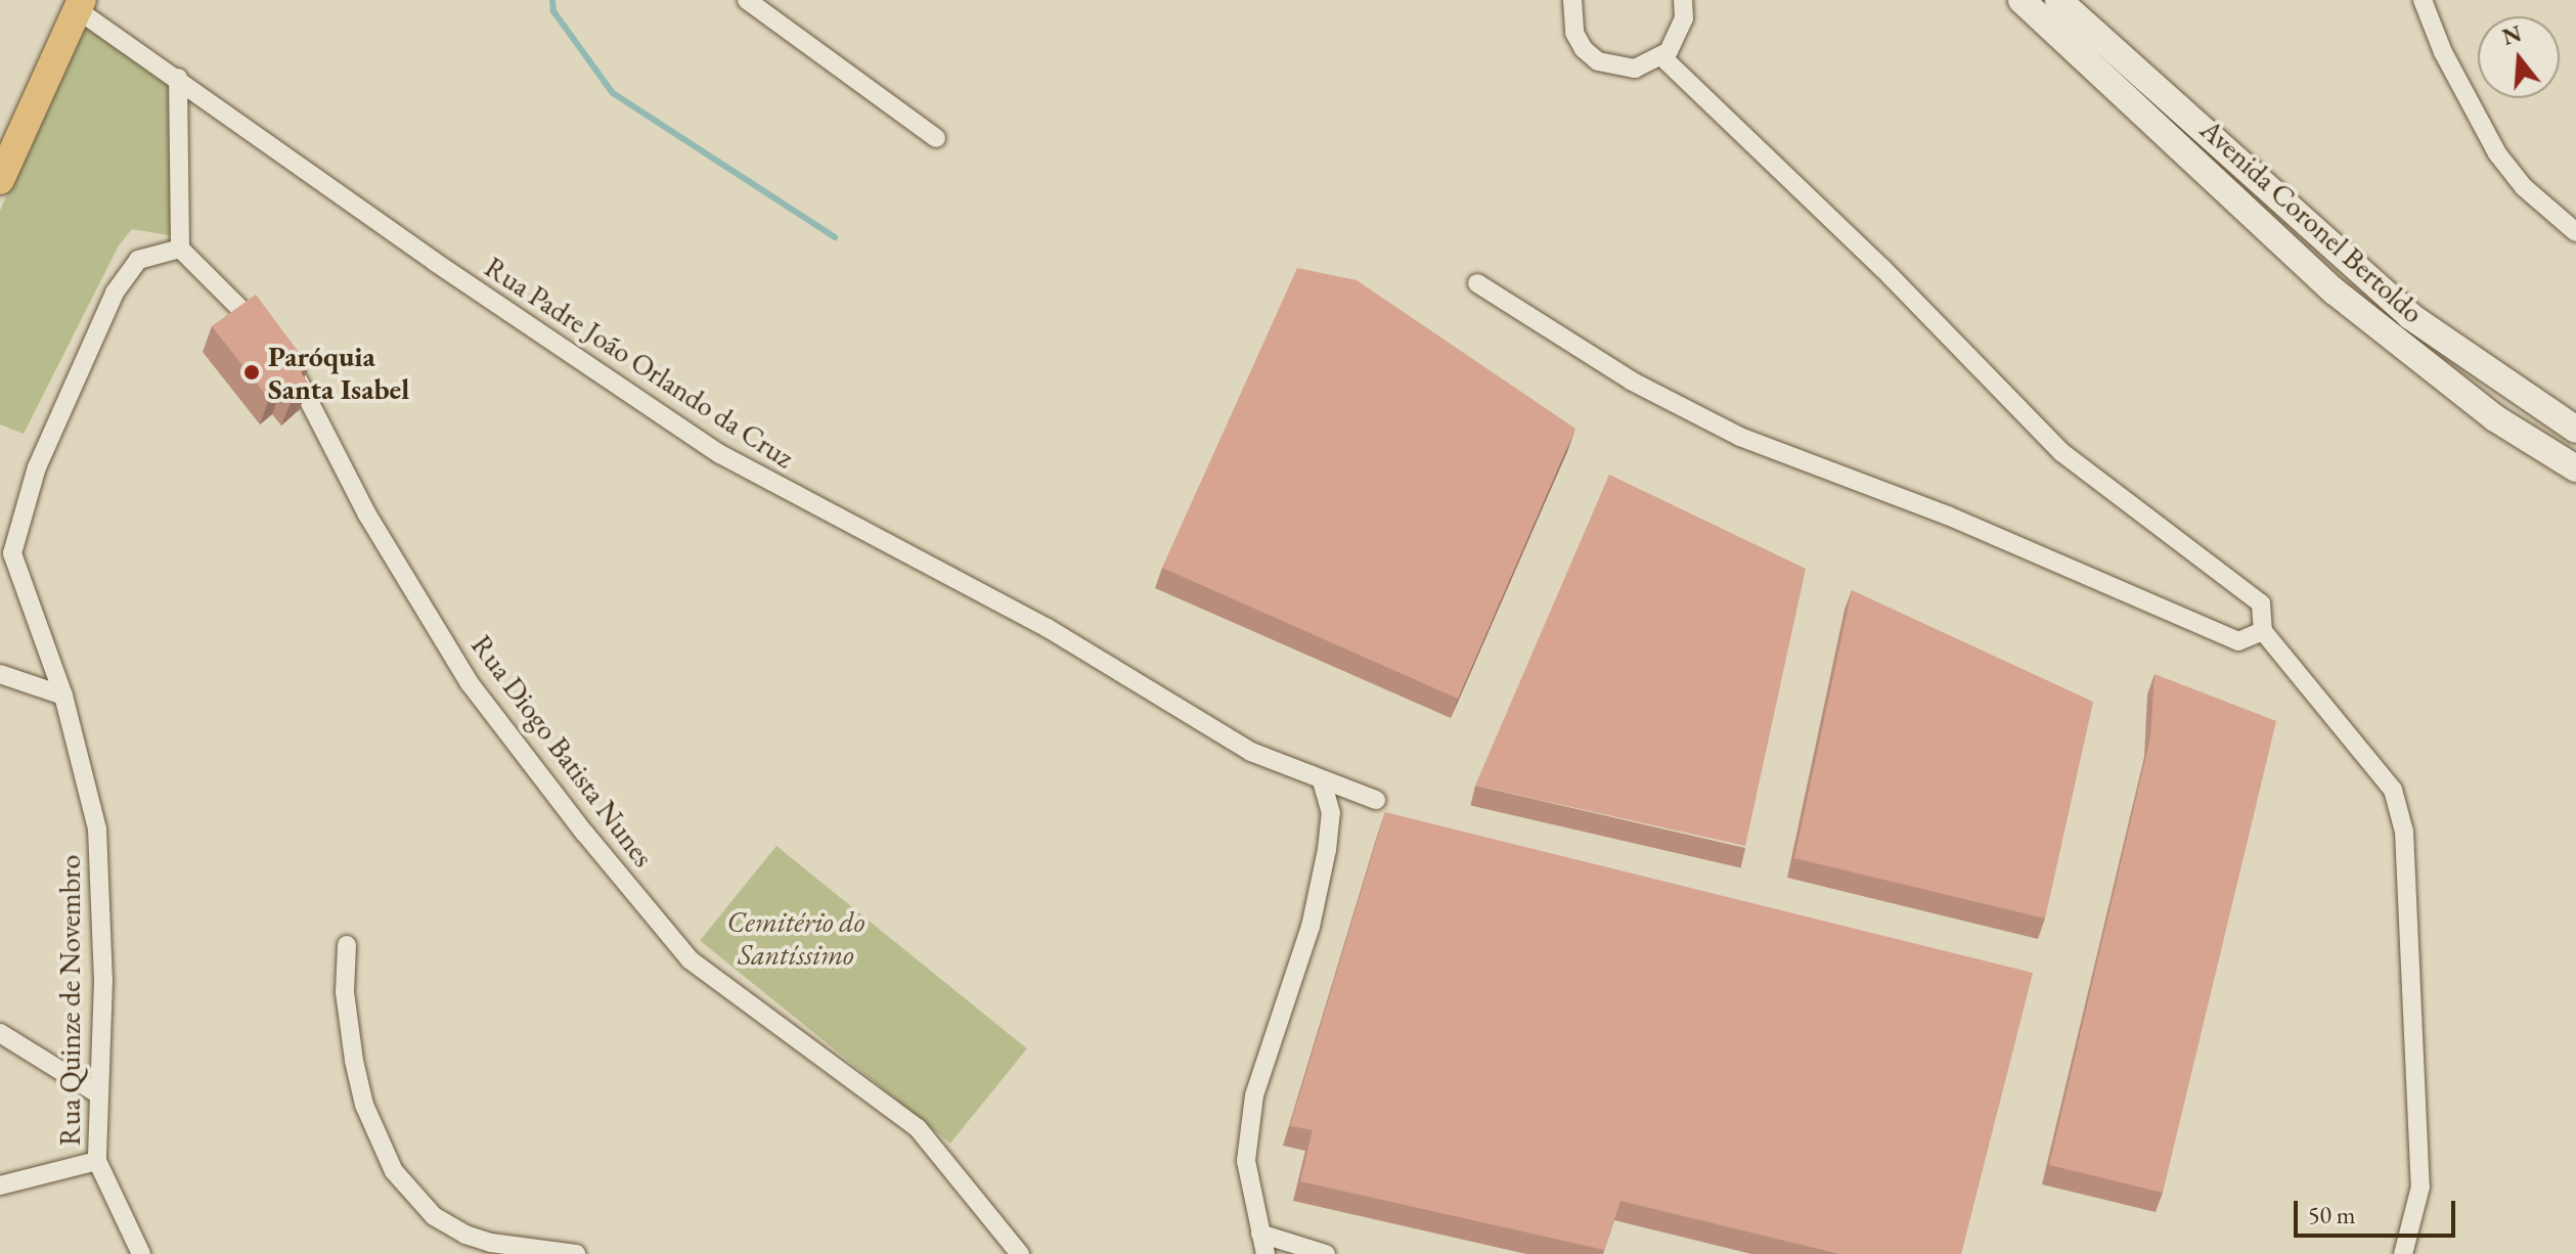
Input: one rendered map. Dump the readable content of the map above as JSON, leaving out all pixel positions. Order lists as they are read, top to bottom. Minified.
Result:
{"streets":{"street":["Avenida Coronel Bertoldo","Rua Padre João Orlando da Cruz","Rua Diogo Batista Nunes","Rua Quinze de Novembro"]},"parks":["Cemitério do Santíssimo"],"places":["Paróquia Santa Isabel"],"scale_bar":"50 m","north":"top"}
